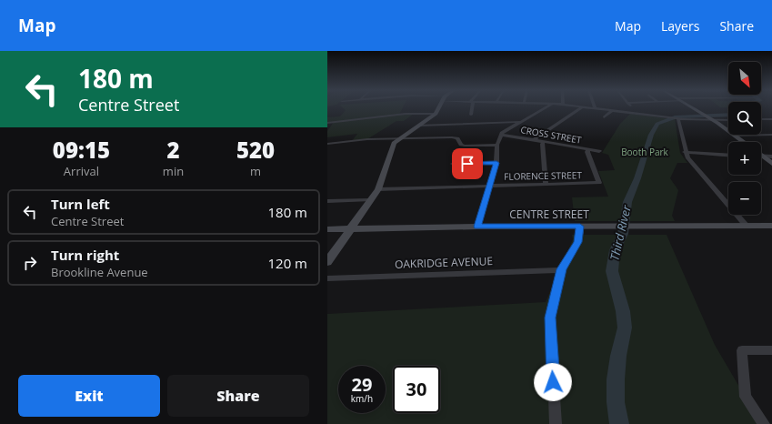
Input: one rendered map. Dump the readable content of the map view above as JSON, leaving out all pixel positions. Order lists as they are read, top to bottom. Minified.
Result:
{"streets":{"street":["CROSS STREET","FLORENCE STREET","CENTRE STREET","OAKRIDGE AVENUE"]},"crossings":[["CROSS STREET","FLORENCE STREET"]],"water":["Third River"],"parks":["Booth Park"],"north":"bottom right","page":{"header":"Map","nav":["Map","Layers","Share"],"turn":["180 m","Centre Street"],"map_buttons":["+","−"],"eta":["09:15","Arrival","2","min","520","m"],"list":[{"name":"Turn left","note":"Centre Street","value":"180 m"},{"name":"Turn right","note":"Brookline Avenue","value":"120 m"}],"speed":"29 km/h","limit":"30","buttons":["Exit","Share"]}}
